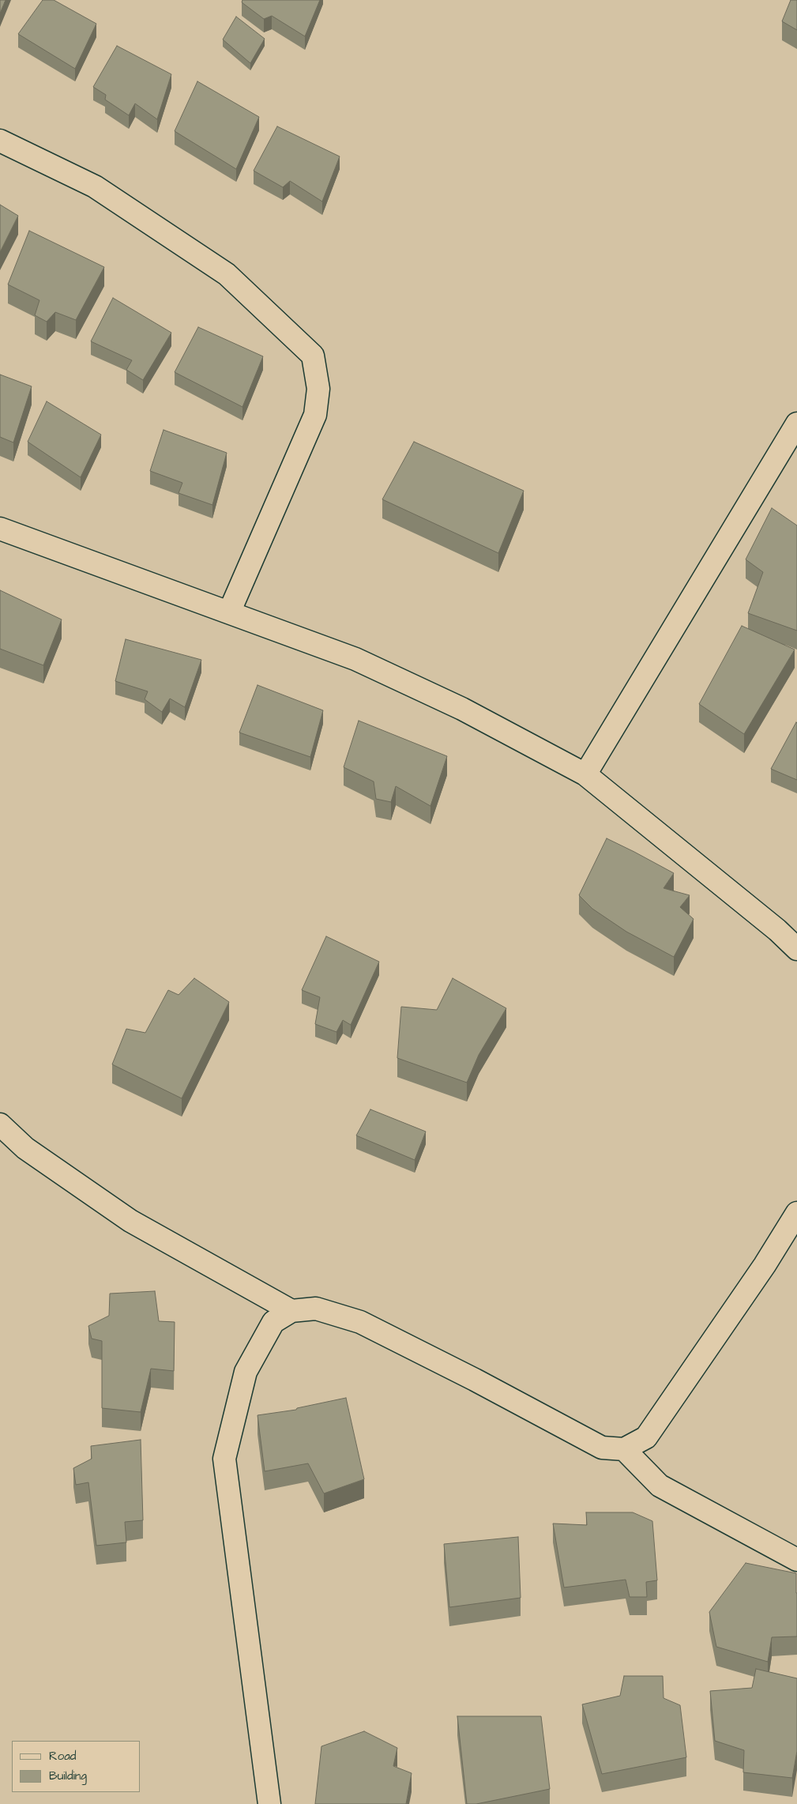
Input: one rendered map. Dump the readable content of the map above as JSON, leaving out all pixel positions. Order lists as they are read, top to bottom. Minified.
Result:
{"legend":["Road","Building"]}
